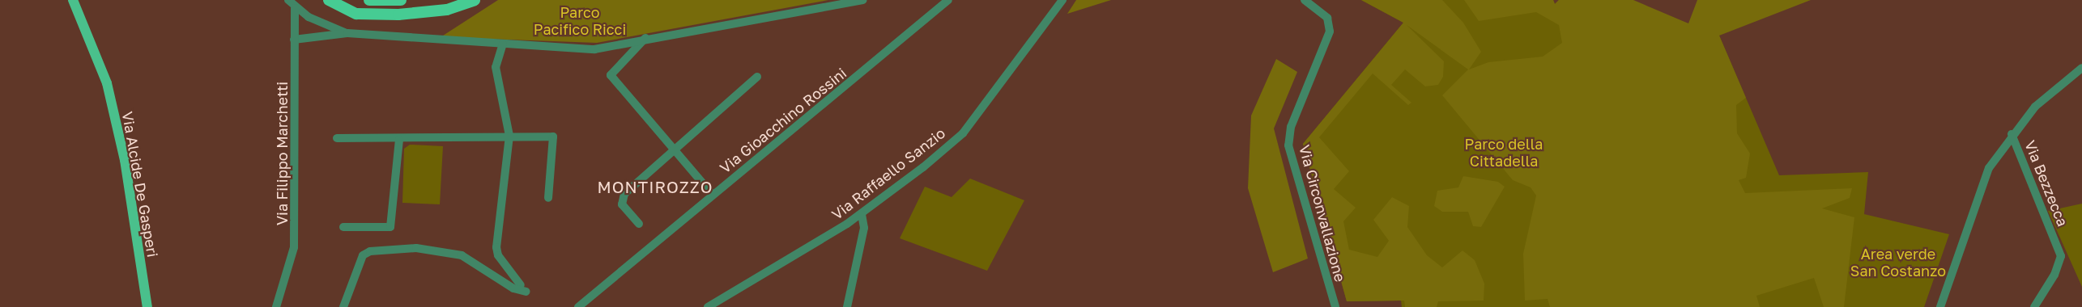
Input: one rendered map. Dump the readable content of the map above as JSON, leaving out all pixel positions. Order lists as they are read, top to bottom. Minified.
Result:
{"streets":{"main road":["Via Alcide De Gasperi"],"street":["Via Gioacchino Rossini","Via Filippo Marchetti","Via Raffaello Sanzio","Via Bezzecca","Via Circonvallazione"]},"districts":["MONTIROZZO"],"parks":["Parco Pacifico Ricci","Parco della Cittadella","Area verde San Costanzo"]}
